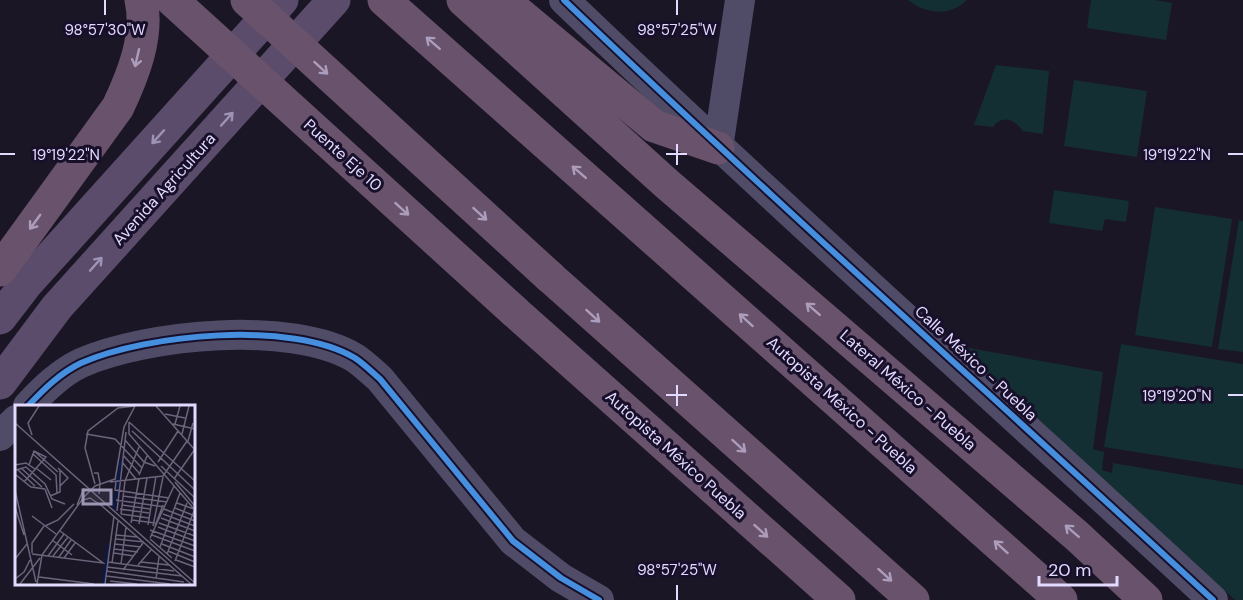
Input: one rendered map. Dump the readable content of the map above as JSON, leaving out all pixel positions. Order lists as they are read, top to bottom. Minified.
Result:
{"streets":{"highway":["Puente Eje 10","Lateral México - Puebla","Autopista México - Puebla","Autopista México Puebla"],"main road":["Avenida Agricultura"],"street":["Calle México - Puebla"]},"crossings":[["Puente Eje 10","Autopista México Puebla"]],"scale_bar":"20 m","coordinates":["98°57'30\"W","98°57'25\"W","19°19'22\"N","19°19'20\"N"]}
